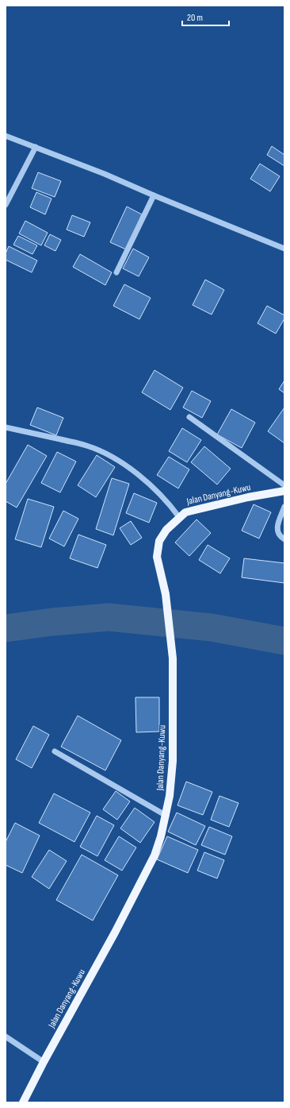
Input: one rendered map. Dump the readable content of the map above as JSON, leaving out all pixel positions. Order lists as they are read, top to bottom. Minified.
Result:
{"streets":{"main road":["Jalan Danyang-Kuwu"]},"scale_bar":"20 m"}
